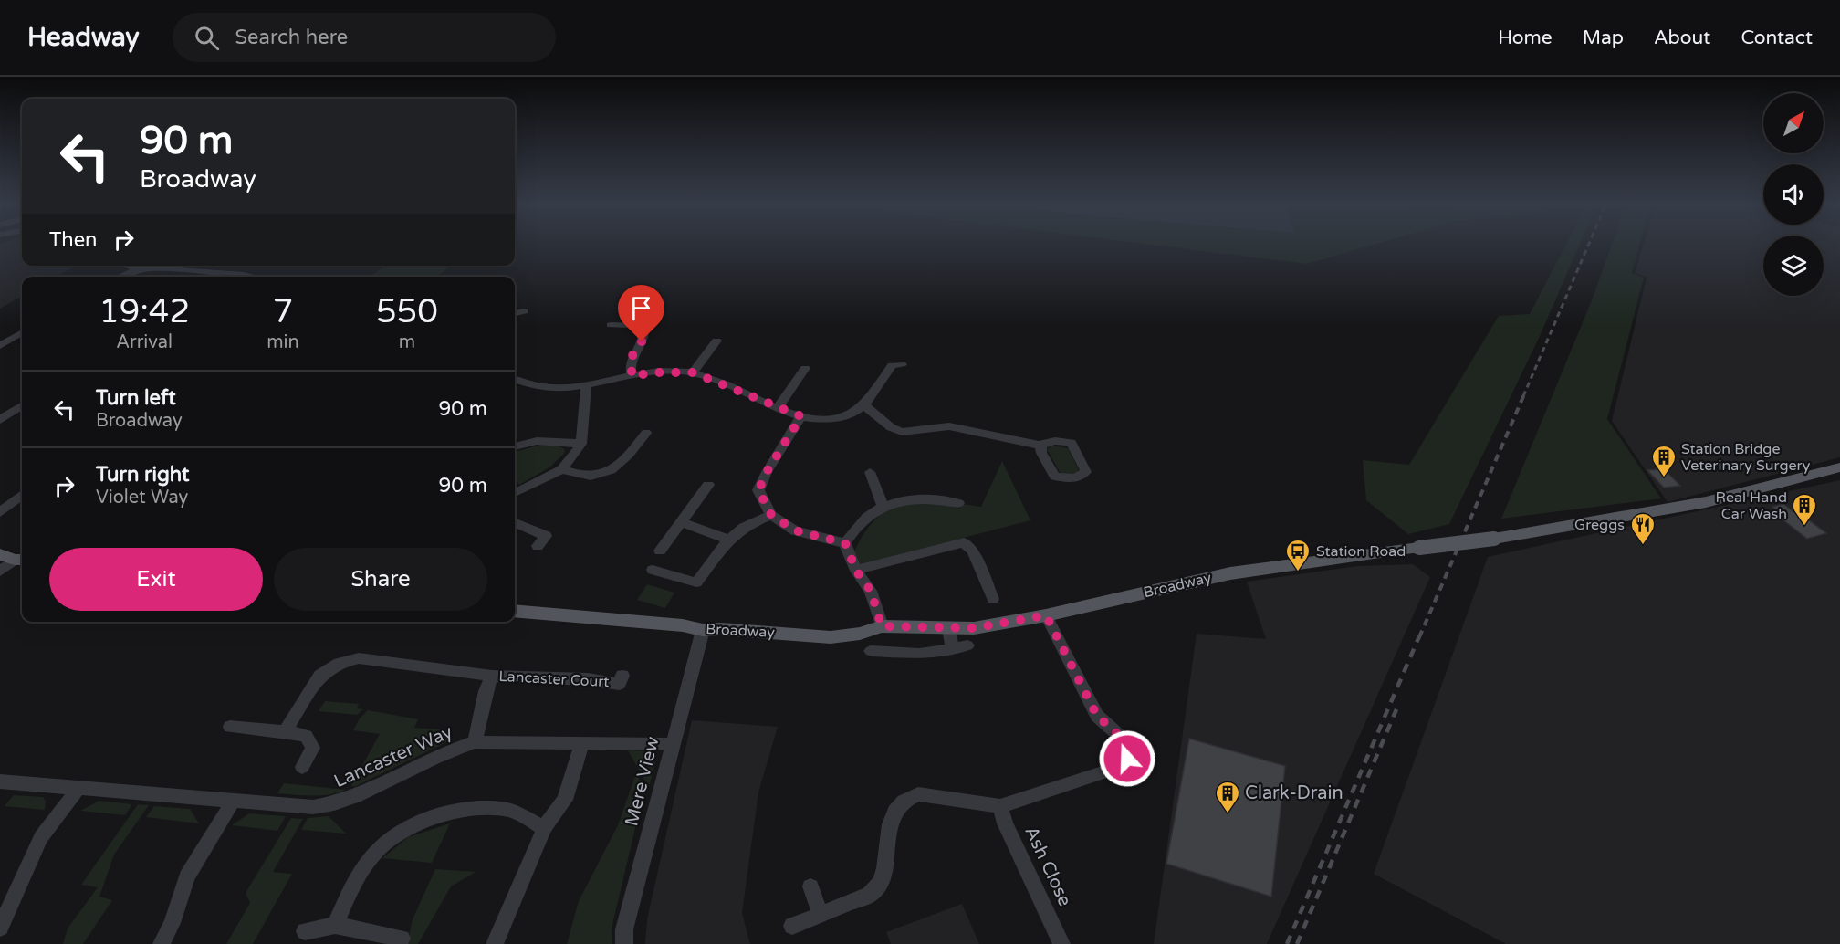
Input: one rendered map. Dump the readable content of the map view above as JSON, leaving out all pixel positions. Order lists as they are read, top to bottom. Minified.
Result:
{"streets":{"main road":["Broadway"],"street":["Lancaster Court","Lancaster Way","Mere View","Ash Close"]},"crossings":[["Broadway","Mere View"],["Lancaster Court","Lancaster Way"],["Lancaster Way","Mere View"]],"places":{"building":["Station Bridge Veterinary Surgery","Real Hand Car Wash","Clark-Drain"],"restaurant":["Greggs"],"bus stop":["Station Road"]},"north":"top right","page":{"header":"Headway","search":"Search here","nav":["Home","Map","About","Contact"],"turn":["90 m","Broadway"],"then":"Then","eta":["19:42","Arrival","7","min","550","m"],"list":[{"name":"Turn left","note":"Broadway","value":"90 m"},{"name":"Turn right","note":"Violet Way","value":"90 m"}],"buttons":["Exit","Share"]}}
